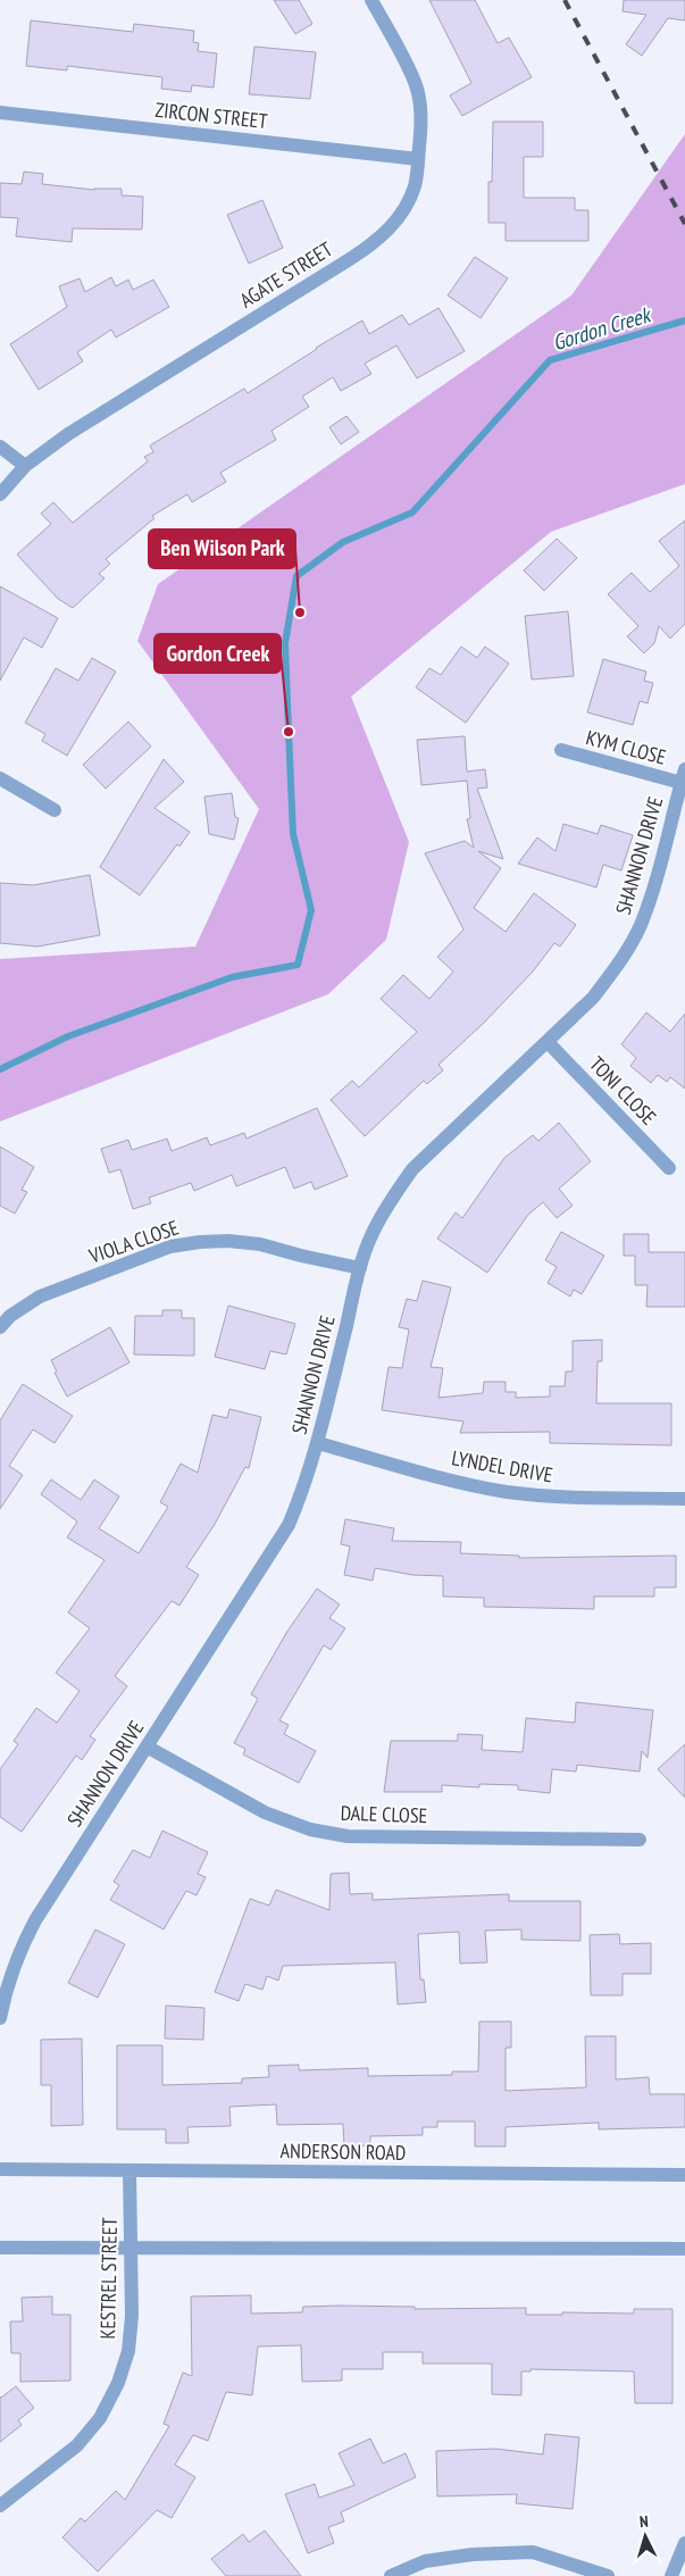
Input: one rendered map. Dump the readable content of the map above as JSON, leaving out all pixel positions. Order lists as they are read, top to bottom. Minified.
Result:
{"streets":{"street":["ZIRCON STREET","AGATE STREET","KYM CLOSE","SHANNON DRIVE","TONI CLOSE","VIOLA CLOSE","LYNDEL DRIVE","DALE CLOSE","ANDERSON ROAD","KESTREL STREET"]},"crossings":[["ZIRCON STREET","AGATE STREET"],["KYM CLOSE","SHANNON DRIVE"],["SHANNON DRIVE","TONI CLOSE"],["SHANNON DRIVE","VIOLA CLOSE"],["SHANNON DRIVE","LYNDEL DRIVE"],["SHANNON DRIVE","DALE CLOSE"],["ANDERSON ROAD","KESTREL STREET"]],"water":["Gordon Creek"],"places":["Ben Wilson Park","Gordon Creek"],"north":"top"}
